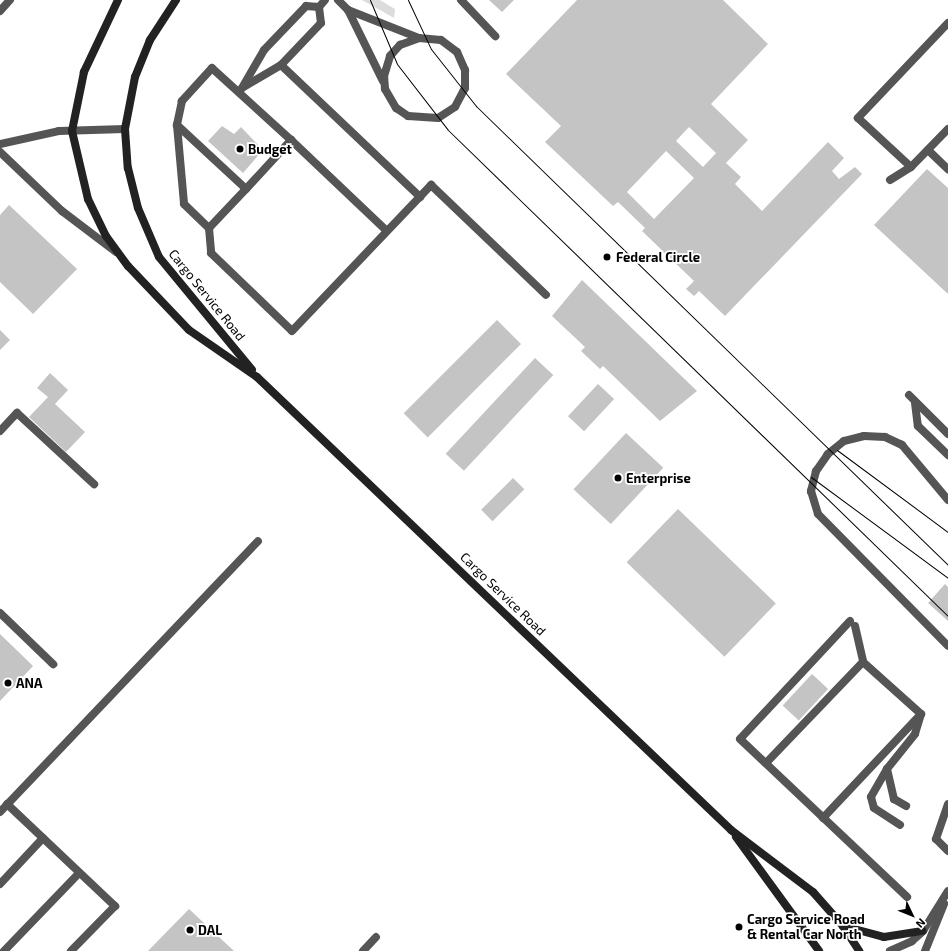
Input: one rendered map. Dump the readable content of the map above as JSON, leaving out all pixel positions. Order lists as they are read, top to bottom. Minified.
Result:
{"streets":{"street":["Cargo Service Road"]},"places":["Budget","Federal Circle","Enterprise","ANA","Cargo Service Road & Rental Car North","DAL"],"north":"bottom right"}
